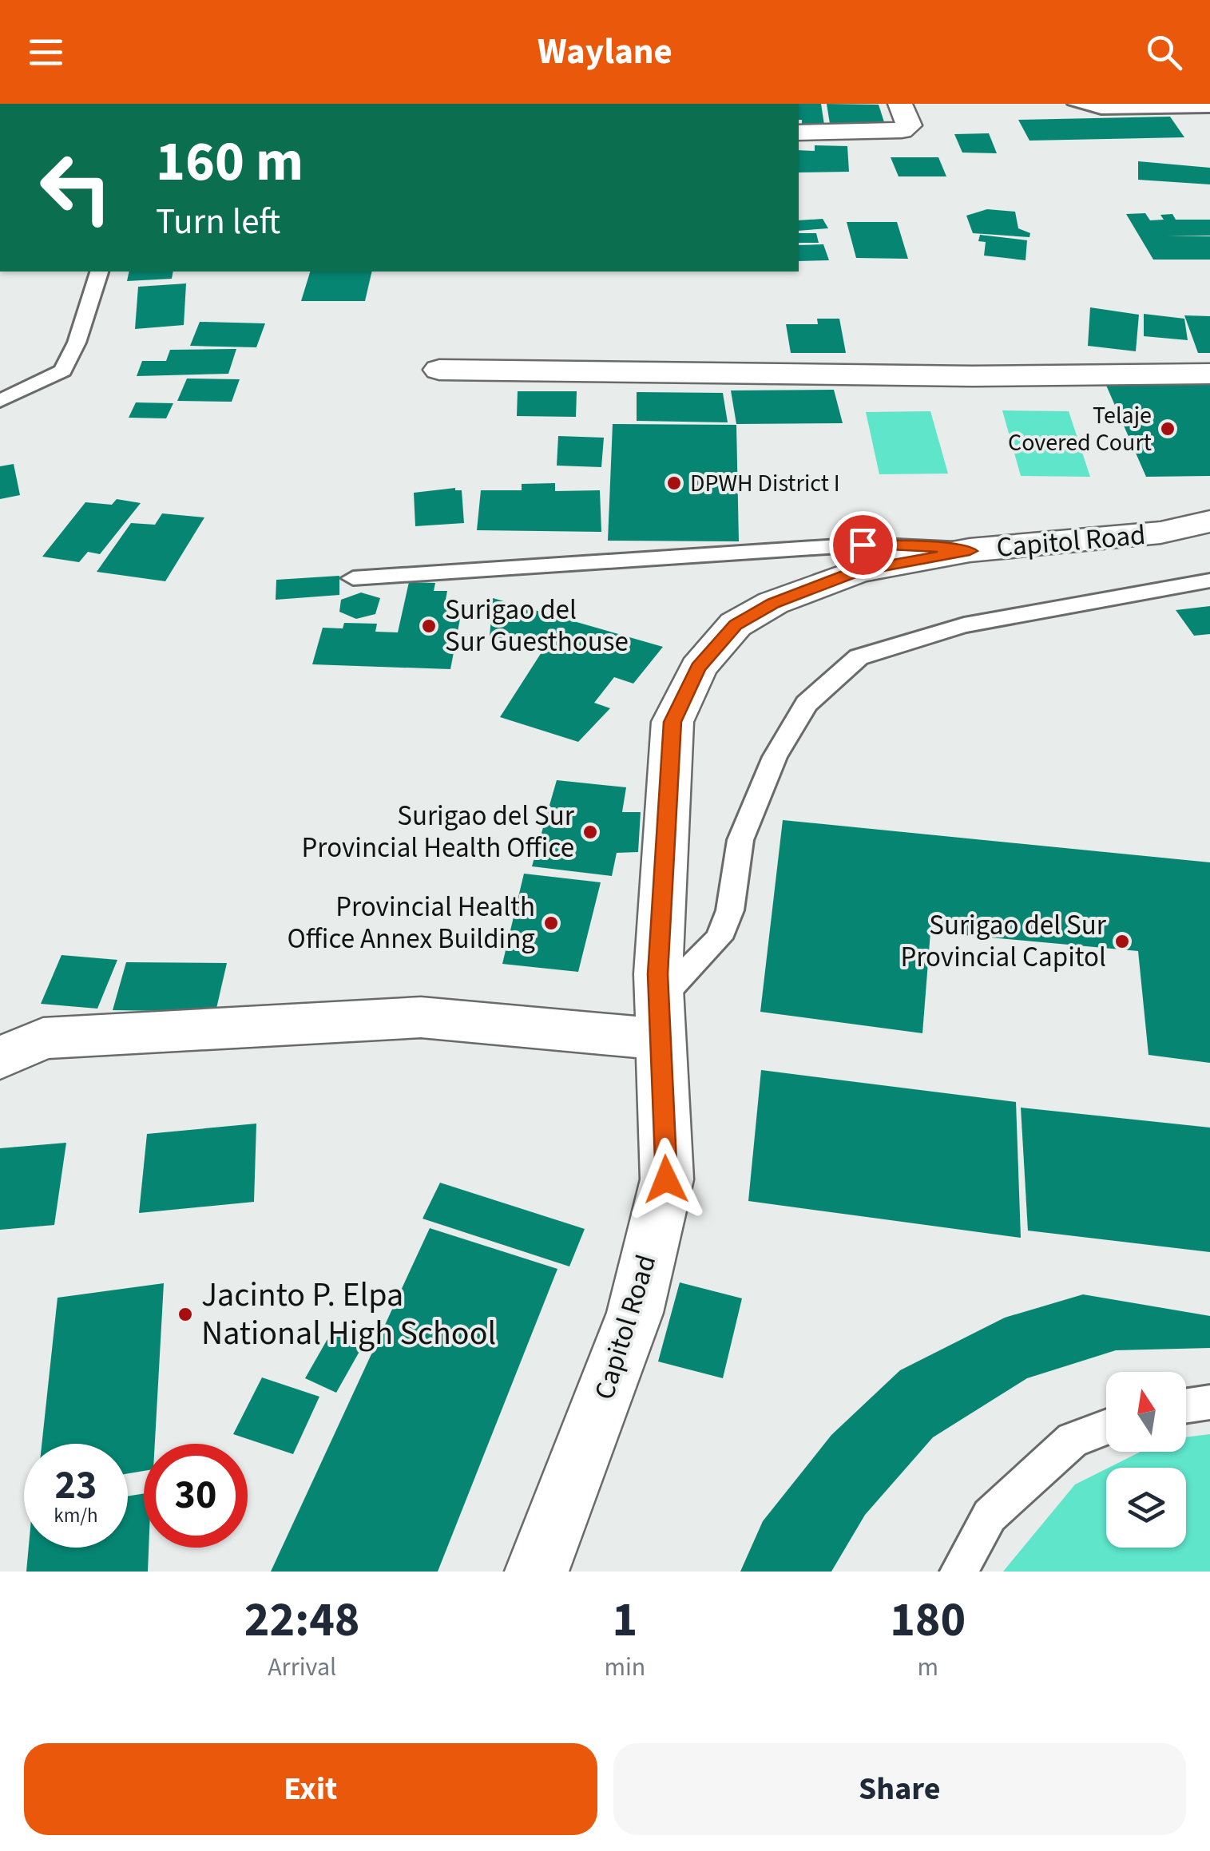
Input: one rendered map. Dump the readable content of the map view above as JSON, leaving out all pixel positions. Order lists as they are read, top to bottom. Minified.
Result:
{"streets":{"street":["Capitol Road"]},"places":["Telaje Covered Court","DPWH District I","Surigao del Sur Guesthouse","Surigao del Sur Provincial Health Office","Provincial Health Office Annex Building","Surigao del Sur Provincial Capitol","Jacinto P. Elpa National High School"],"north":"top","page":{"header":"Waylane","turn":["160 m","Turn left"],"speed":"23 km/h","limit":"30","eta":["22:48","Arrival","1","min","180","m"],"buttons":["Exit","Share"]}}
